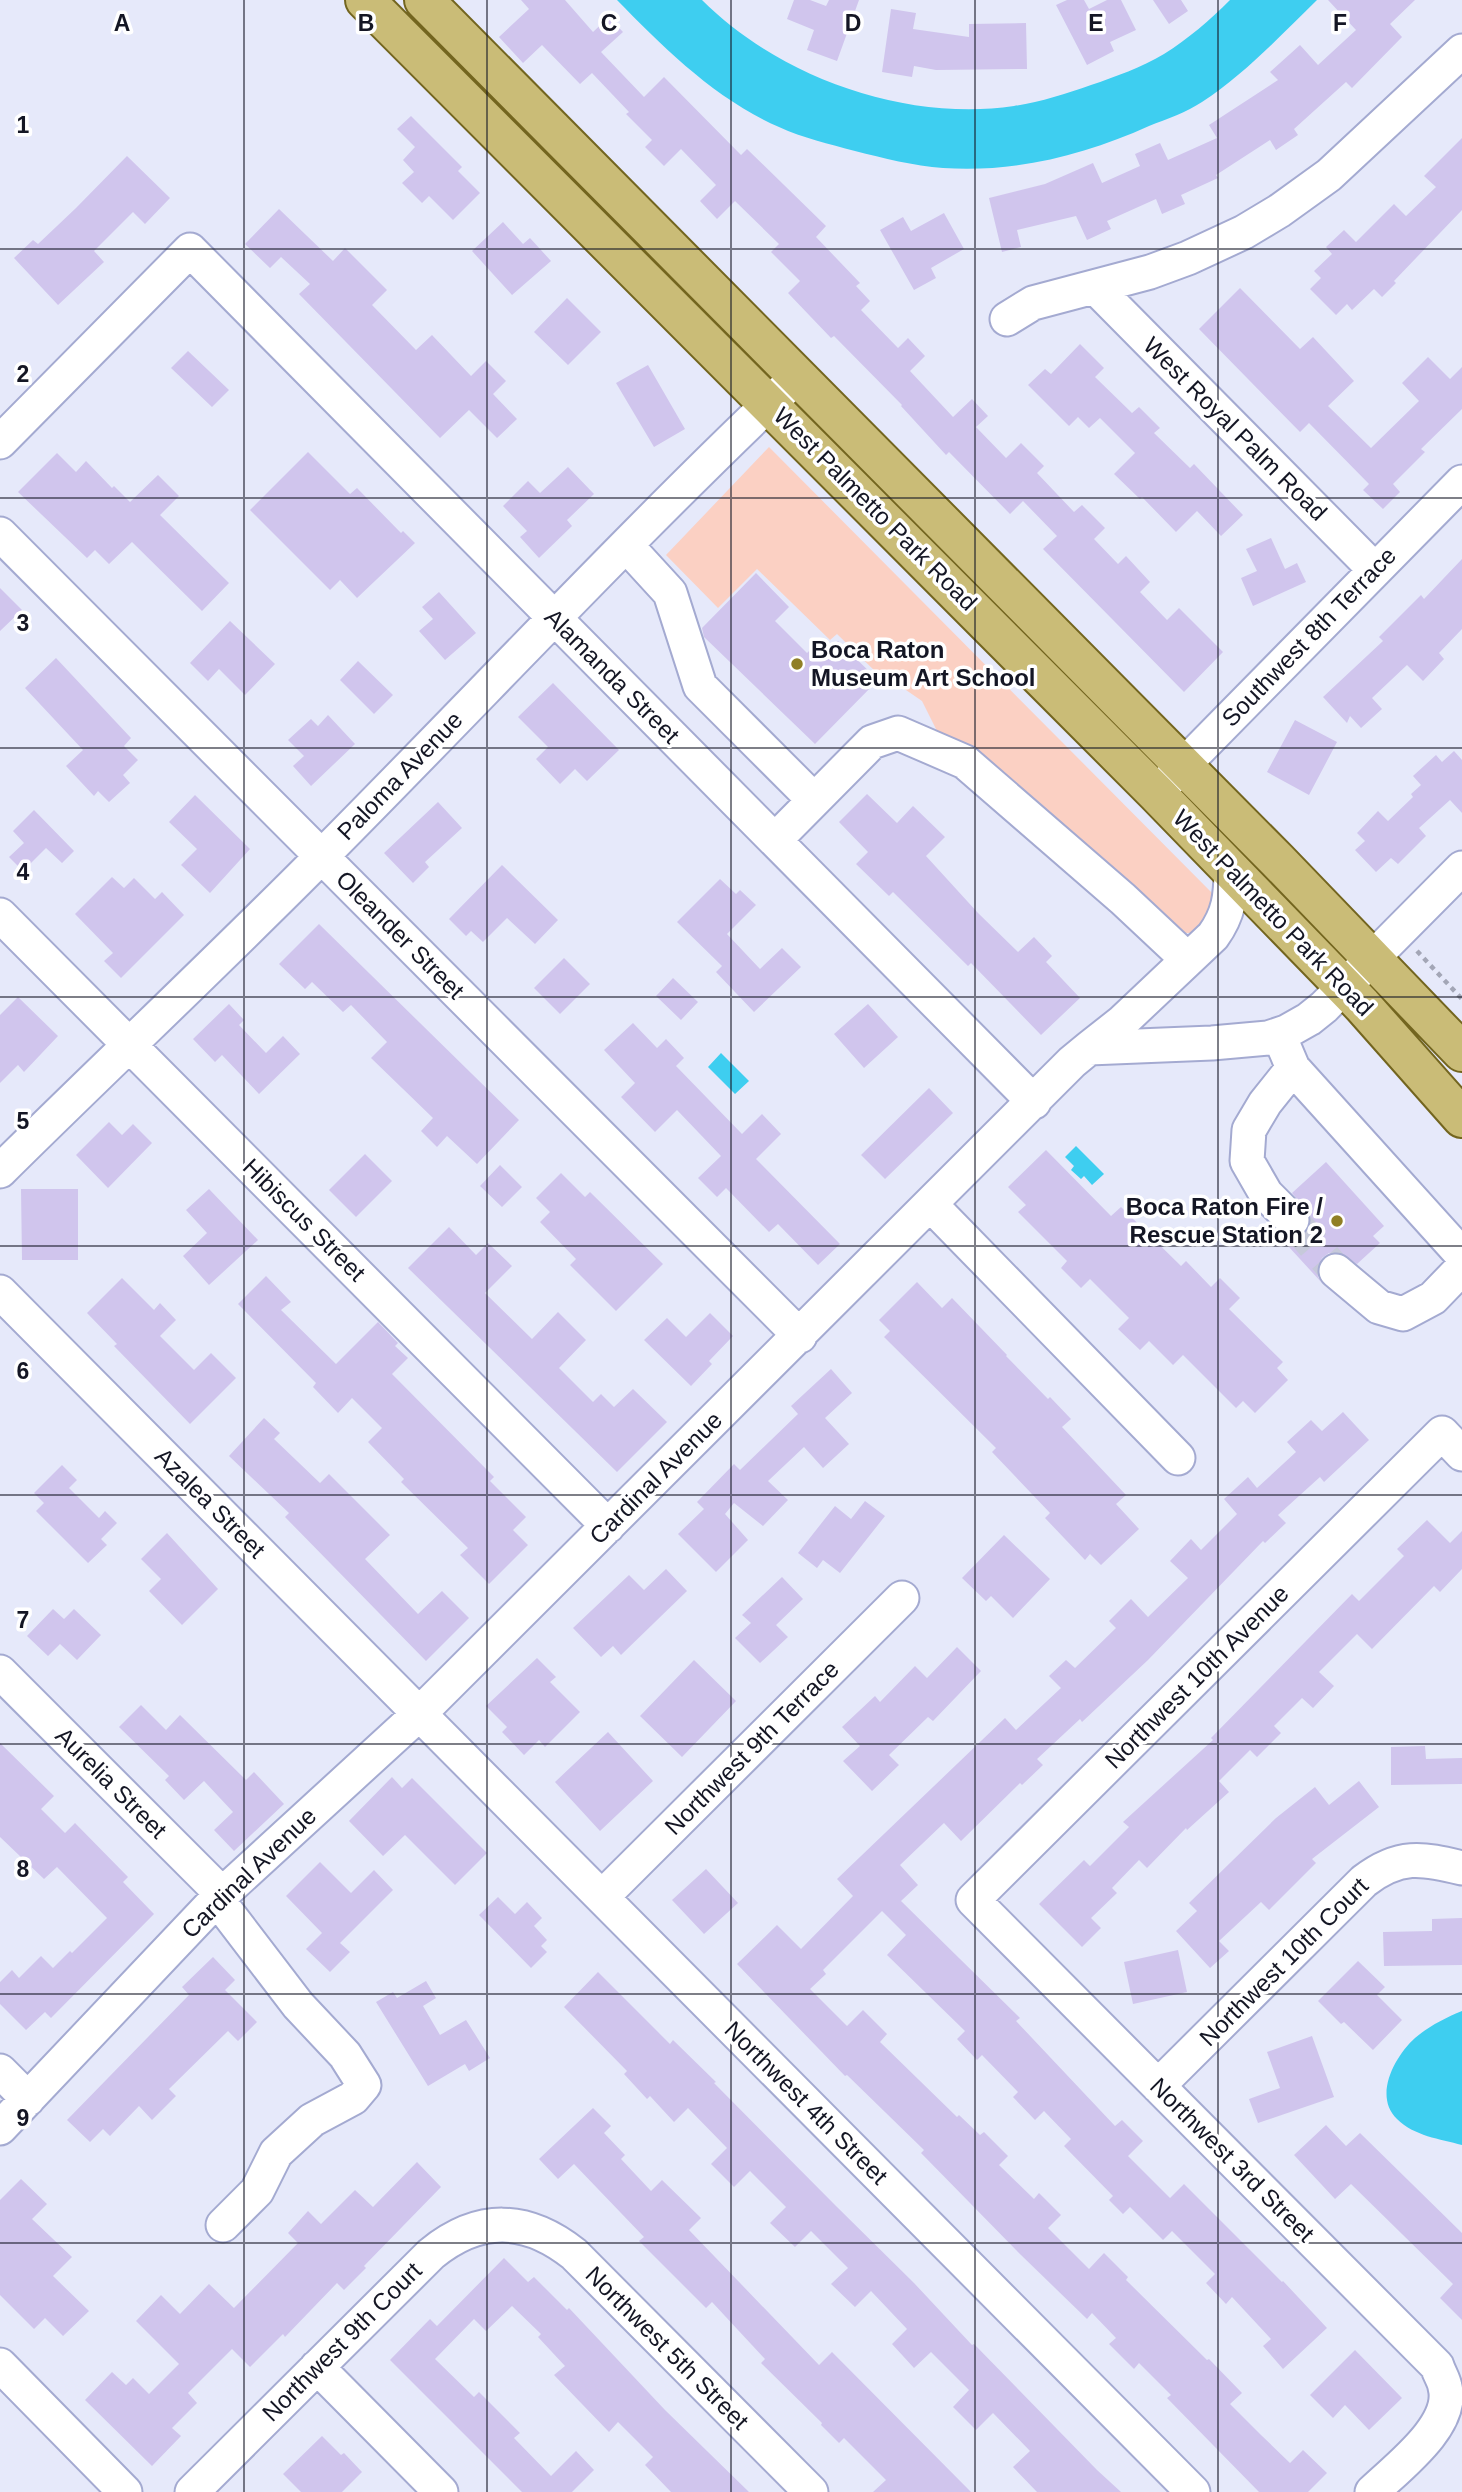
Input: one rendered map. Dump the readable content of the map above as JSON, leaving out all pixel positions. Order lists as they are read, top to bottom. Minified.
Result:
{"streets":{"main road":["West Palmetto Park Road"],"street":["West Royal Palm Road","Southwest 8th Terrace","Alamanda Street","Paloma Avenue","Oleander Street","Hibiscus Street","Cardinal Avenue","Azalea Street","Northwest 10th Avenue","Northwest 9th Terrace","Aurelia Street","Northwest 10th Court","Northwest 4th Street","Northwest 3rd Street","Northwest 9th Court","Northwest 5th Street"]},"crossings":[["West Royal Palm Road","Southwest 8th Terrace"],["West Palmetto Park Road","Southwest 8th Terrace"],["West Palmetto Park Road","Paloma Avenue"],["West Palmetto Park Road","Cardinal Avenue"],["Alamanda Street","Paloma Avenue"],["Alamanda Street","Cardinal Avenue"],["Paloma Avenue","Oleander Street"],["Paloma Avenue","Hibiscus Street"],["Oleander Street","Cardinal Avenue"],["Hibiscus Street","Cardinal Avenue"],["Cardinal Avenue","Azalea Street"],["Cardinal Avenue","Aurelia Street"],["Cardinal Avenue","Northwest 4th Street"],["Azalea Street","Northwest 4th Street"],["Northwest 10th Avenue","Northwest 3rd Street"],["Northwest 9th Terrace","Northwest 4th Street"],["Northwest 10th Court","Northwest 3rd Street"],["Northwest 9th Court","Northwest 5th Street"]],"places":["Boca Raton Museum Art School","Boca Raton Fire / Rescue Station 2"],"grid":{"columns":["A","B","C","D","E","F"],"rows":["1","2","3","4","5","6","7","8","9"]}}
